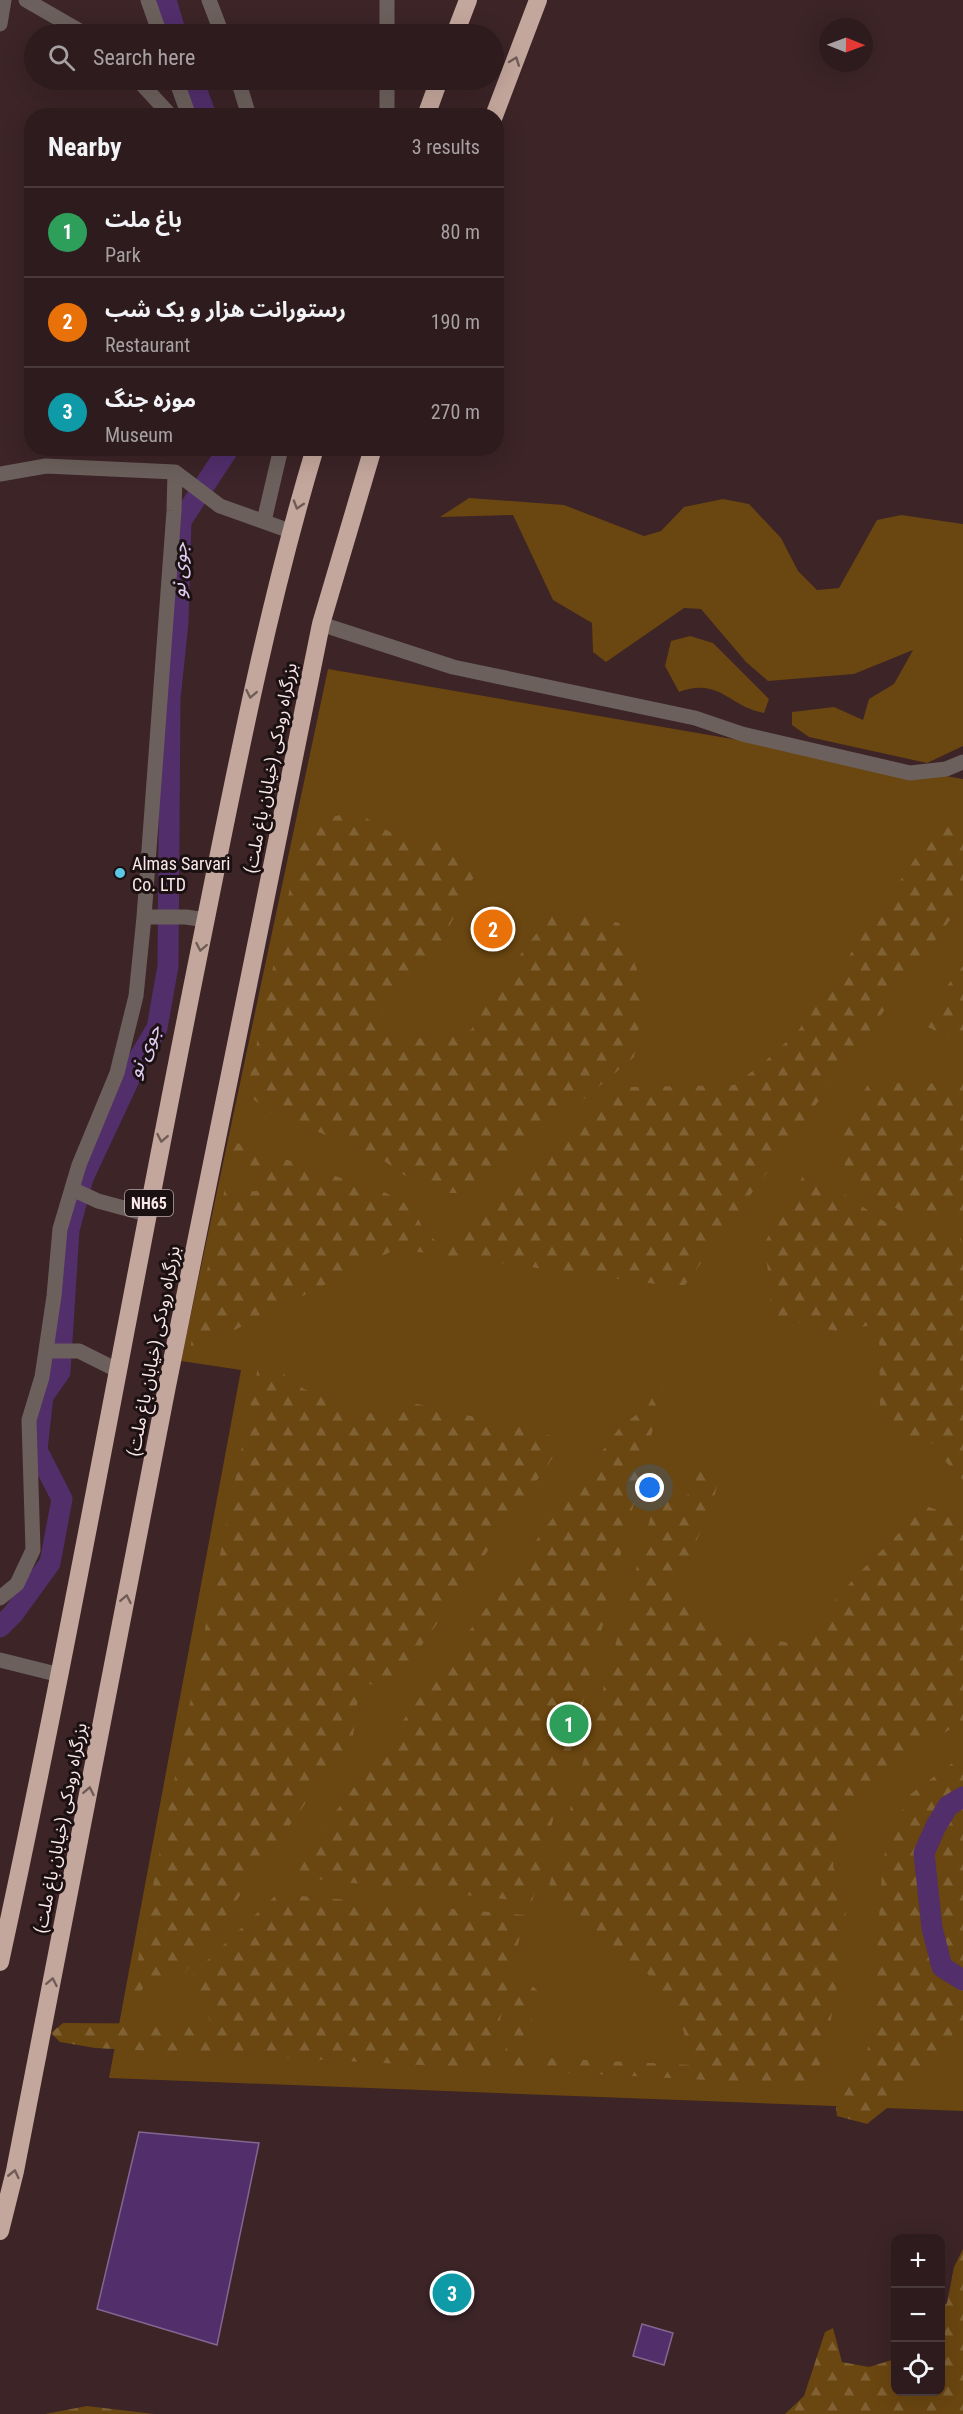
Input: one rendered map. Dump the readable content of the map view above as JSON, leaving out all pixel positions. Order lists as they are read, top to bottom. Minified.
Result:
{"streets":{"highway":["بزرگراه رودکی (خیابان باغ ملت)","NH65"]},"water":["جوی نو"],"places":["Almas Sarvari Co. LTD"],"north":"right","page":{"search":"Search here","heading":["Nearby","3 results"],"list":[{"mark":"1","name":"باغ ملت","note":"Park","value":"80 m"},{"mark":"2","name":"رستورانت هزار و یک شب","note":"Restaurant","value":"190 m"},{"mark":"3","name":"موزه جنگ","note":"Museum","value":"270 m"}],"pins":["2","1","3"],"map_buttons":["+","−"]}}
